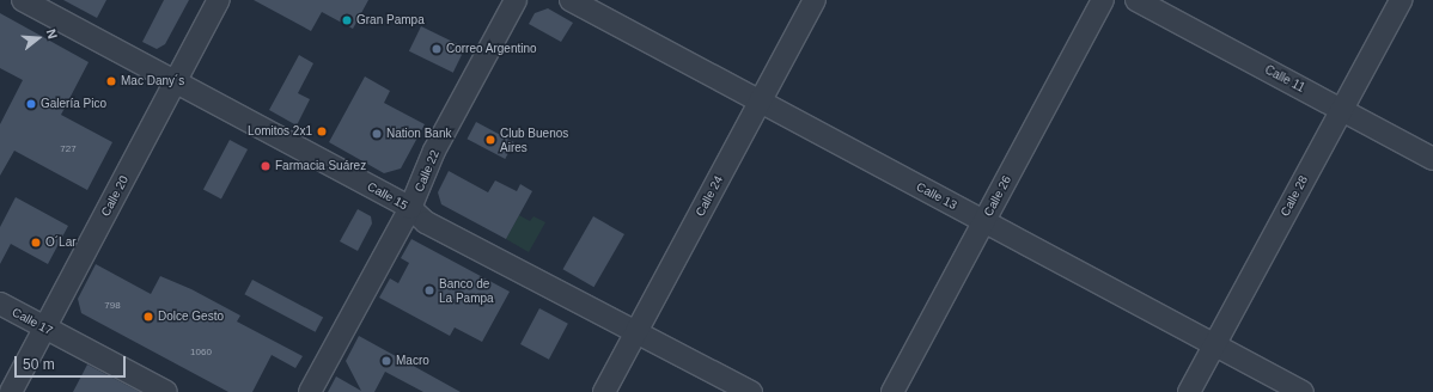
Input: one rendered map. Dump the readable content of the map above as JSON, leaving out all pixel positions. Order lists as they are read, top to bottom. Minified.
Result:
{"streets":{"street":["Calle 11","Calle 22","Calle 20","Calle 15","Calle 24","Calle 13","Calle 26","Calle 28","Calle 17"]},"crossings":[["Calle 11","Calle 28"],["Calle 22","Calle 15"],["Calle 20","Calle 15"],["Calle 20","Calle 17"],["Calle 15","Calle 24"],["Calle 24","Calle 13"],["Calle 13","Calle 26"],["Calle 13","Calle 28"]],"places":["Gran Pampa","Correo Argentino","Mac Dany´s","Galería Pico","Lomitos 2x1","Nation Bank","Club Buenos Aires","Farmacia Suárez","O´Lar","Banco de La Pampa","Dolce Gesto","Macro"],"house_numbers":["727","798","1060"],"scale_bar":"50 m","north":"right"}
